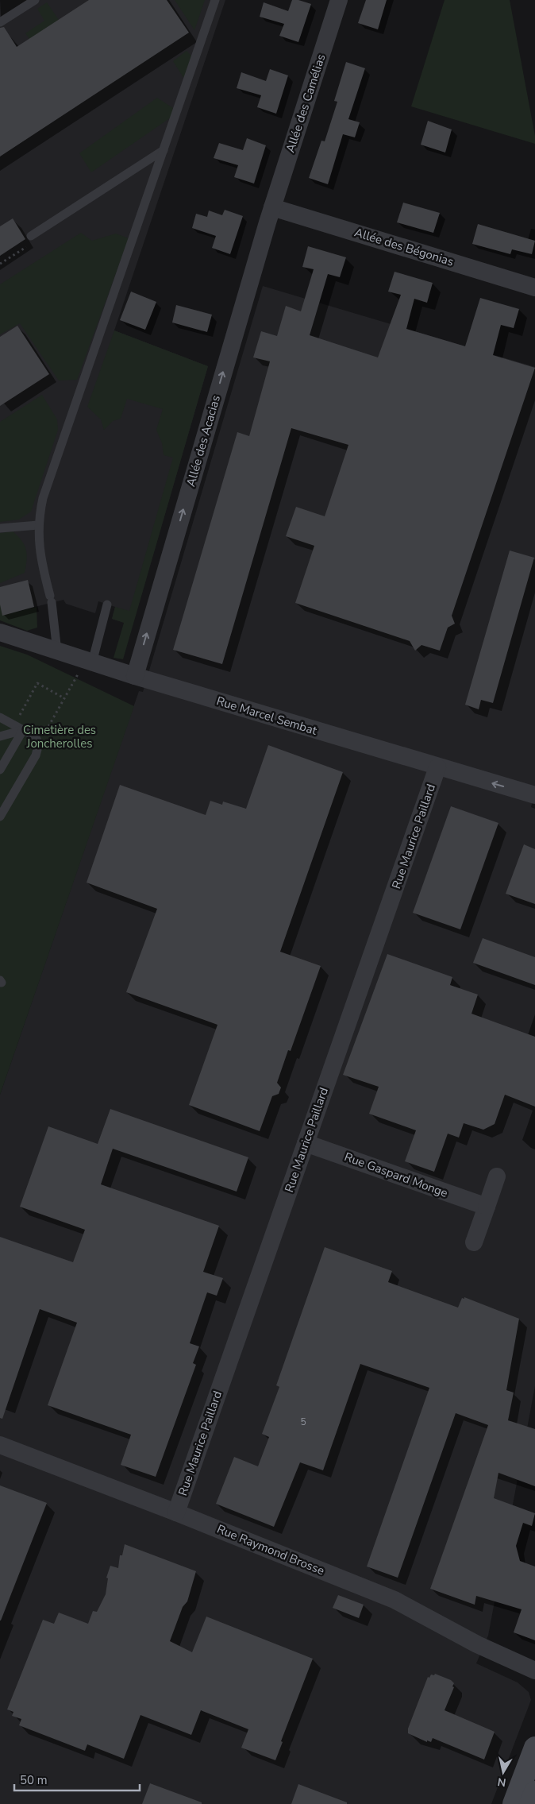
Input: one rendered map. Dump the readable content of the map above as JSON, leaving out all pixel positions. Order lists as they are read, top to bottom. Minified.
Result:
{"streets":{"street":["Allée des Camélias","Allée des Bégonias","Allée des Acacias","Rue Marcel Sembat","Rue Maurice Paillard","Rue Gaspard Monge","Rue Raymond Brosse"]},"crossings":[["Allée des Camélias","Allée des Bégonias"],["Allée des Camélias","Allée des Acacias"],["Allée des Bégonias","Allée des Acacias"],["Allée des Acacias","Rue Marcel Sembat"],["Rue Marcel Sembat","Rue Maurice Paillard"],["Rue Maurice Paillard","Rue Gaspard Monge"],["Rue Maurice Paillard","Rue Raymond Brosse"]],"one_way":["Allée des Acacias"],"parks":["Cimetière des Joncherolles"],"house_numbers":["5"],"scale_bar":"50 m","north":"bottom"}
